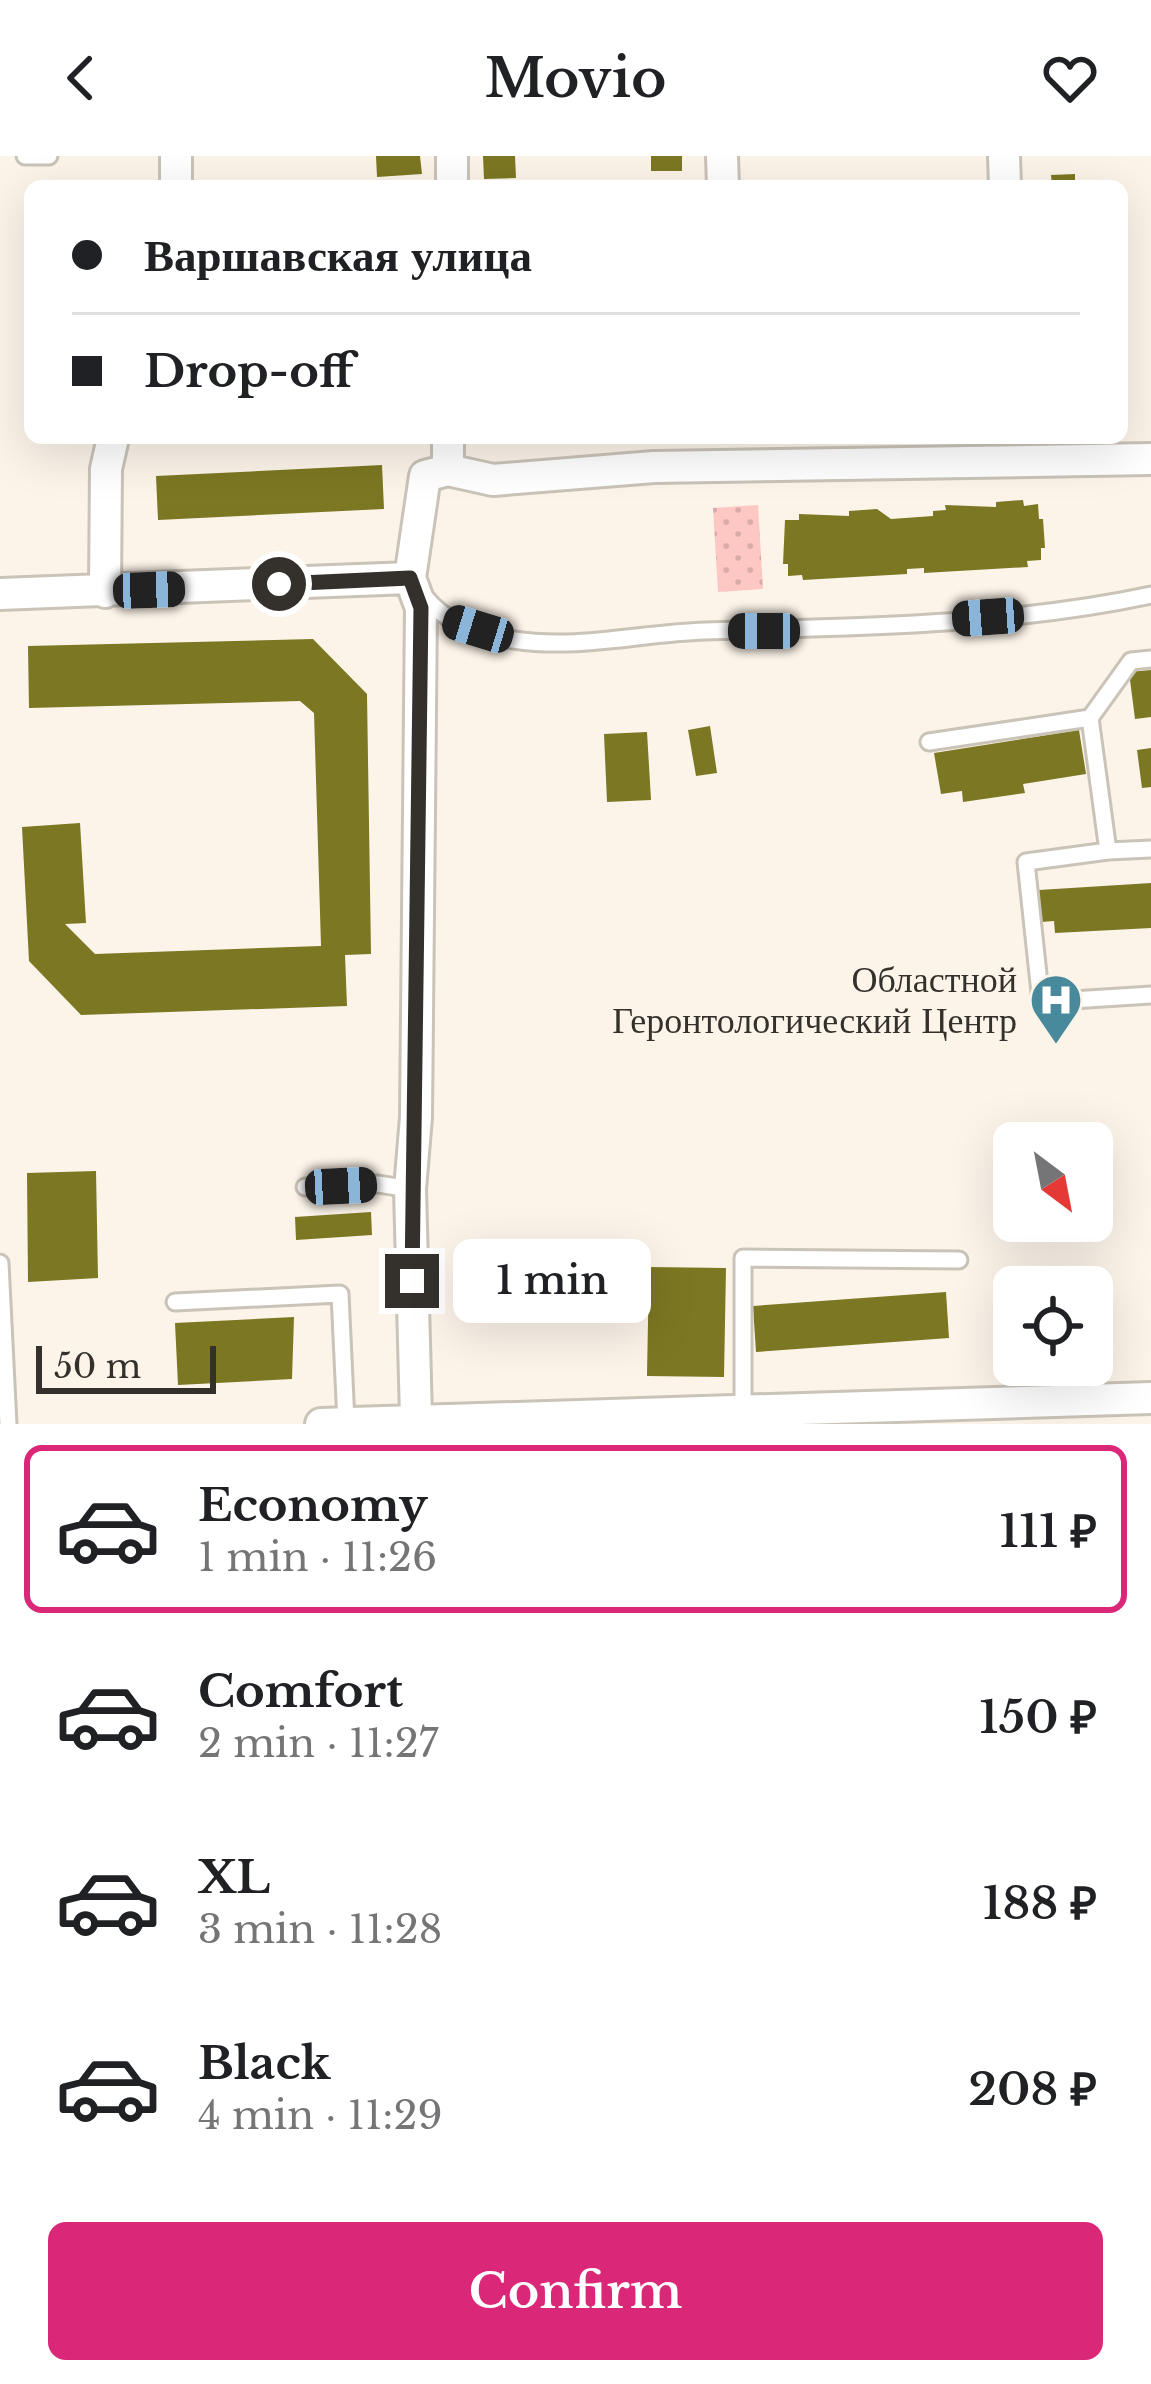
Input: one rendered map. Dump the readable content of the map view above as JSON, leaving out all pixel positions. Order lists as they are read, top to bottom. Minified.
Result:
{"places":{"hospital":["Областной Геронтологический Центр"]},"scale_bar":"50 m","north":"bottom right","page":{"header":"Movio","banner":["Варшавская улица","Drop-off"],"bubble":"1 min","scale":"50 m","list":[{"name":"Economy","note":"1 min · 11:26","value":"111 ₽"},{"name":"Comfort","note":"2 min · 11:27","value":"150 ₽"},{"name":"XL","note":"3 min · 11:28","value":"188 ₽"},{"name":"Black","note":"4 min · 11:29","value":"208 ₽"}],"buttons":"Confirm"}}
